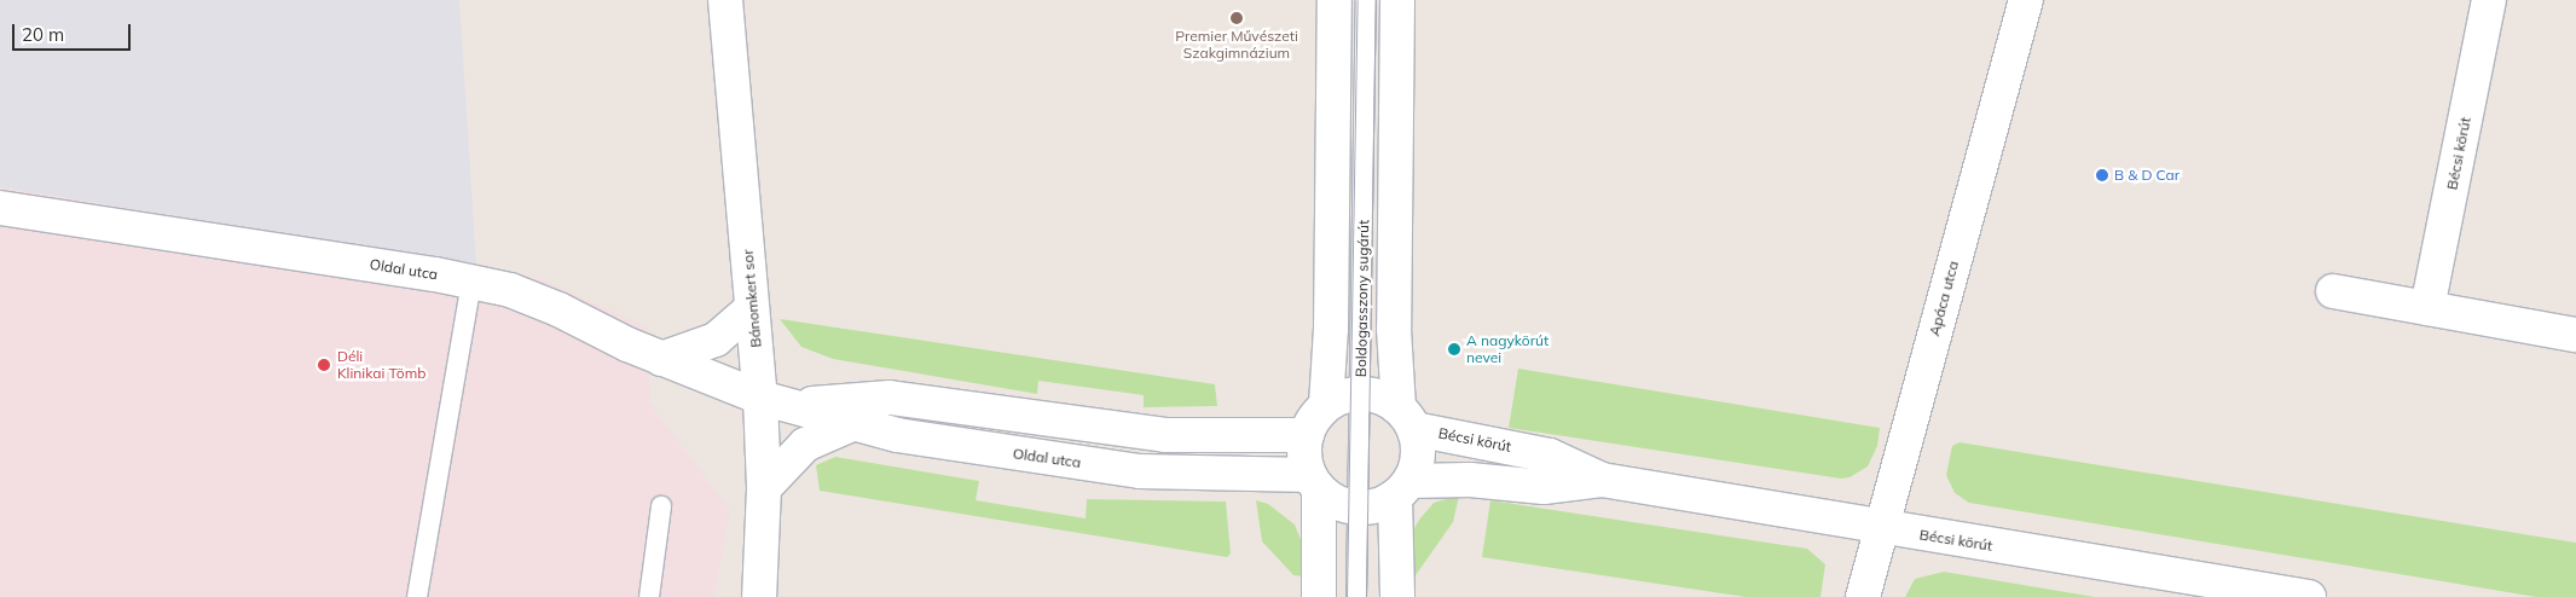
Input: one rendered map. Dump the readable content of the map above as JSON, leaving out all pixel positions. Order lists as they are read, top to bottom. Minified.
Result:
{"streets":{"street":["Bécsi körút","Oldal utca","Bánomkert sor","Boldogasszony sugárút","Apáca utca"]},"crossings":[["Bécsi körút","Boldogasszony sugárút"],["Bécsi körút","Apáca utca"],["Oldal utca","Bánomkert sor"]],"places":["Premier Művészeti Szakgimnázium","B & D Car","A nagykörút nevei","Déli Klinikai Tömb"],"scale_bar":"20 m"}
